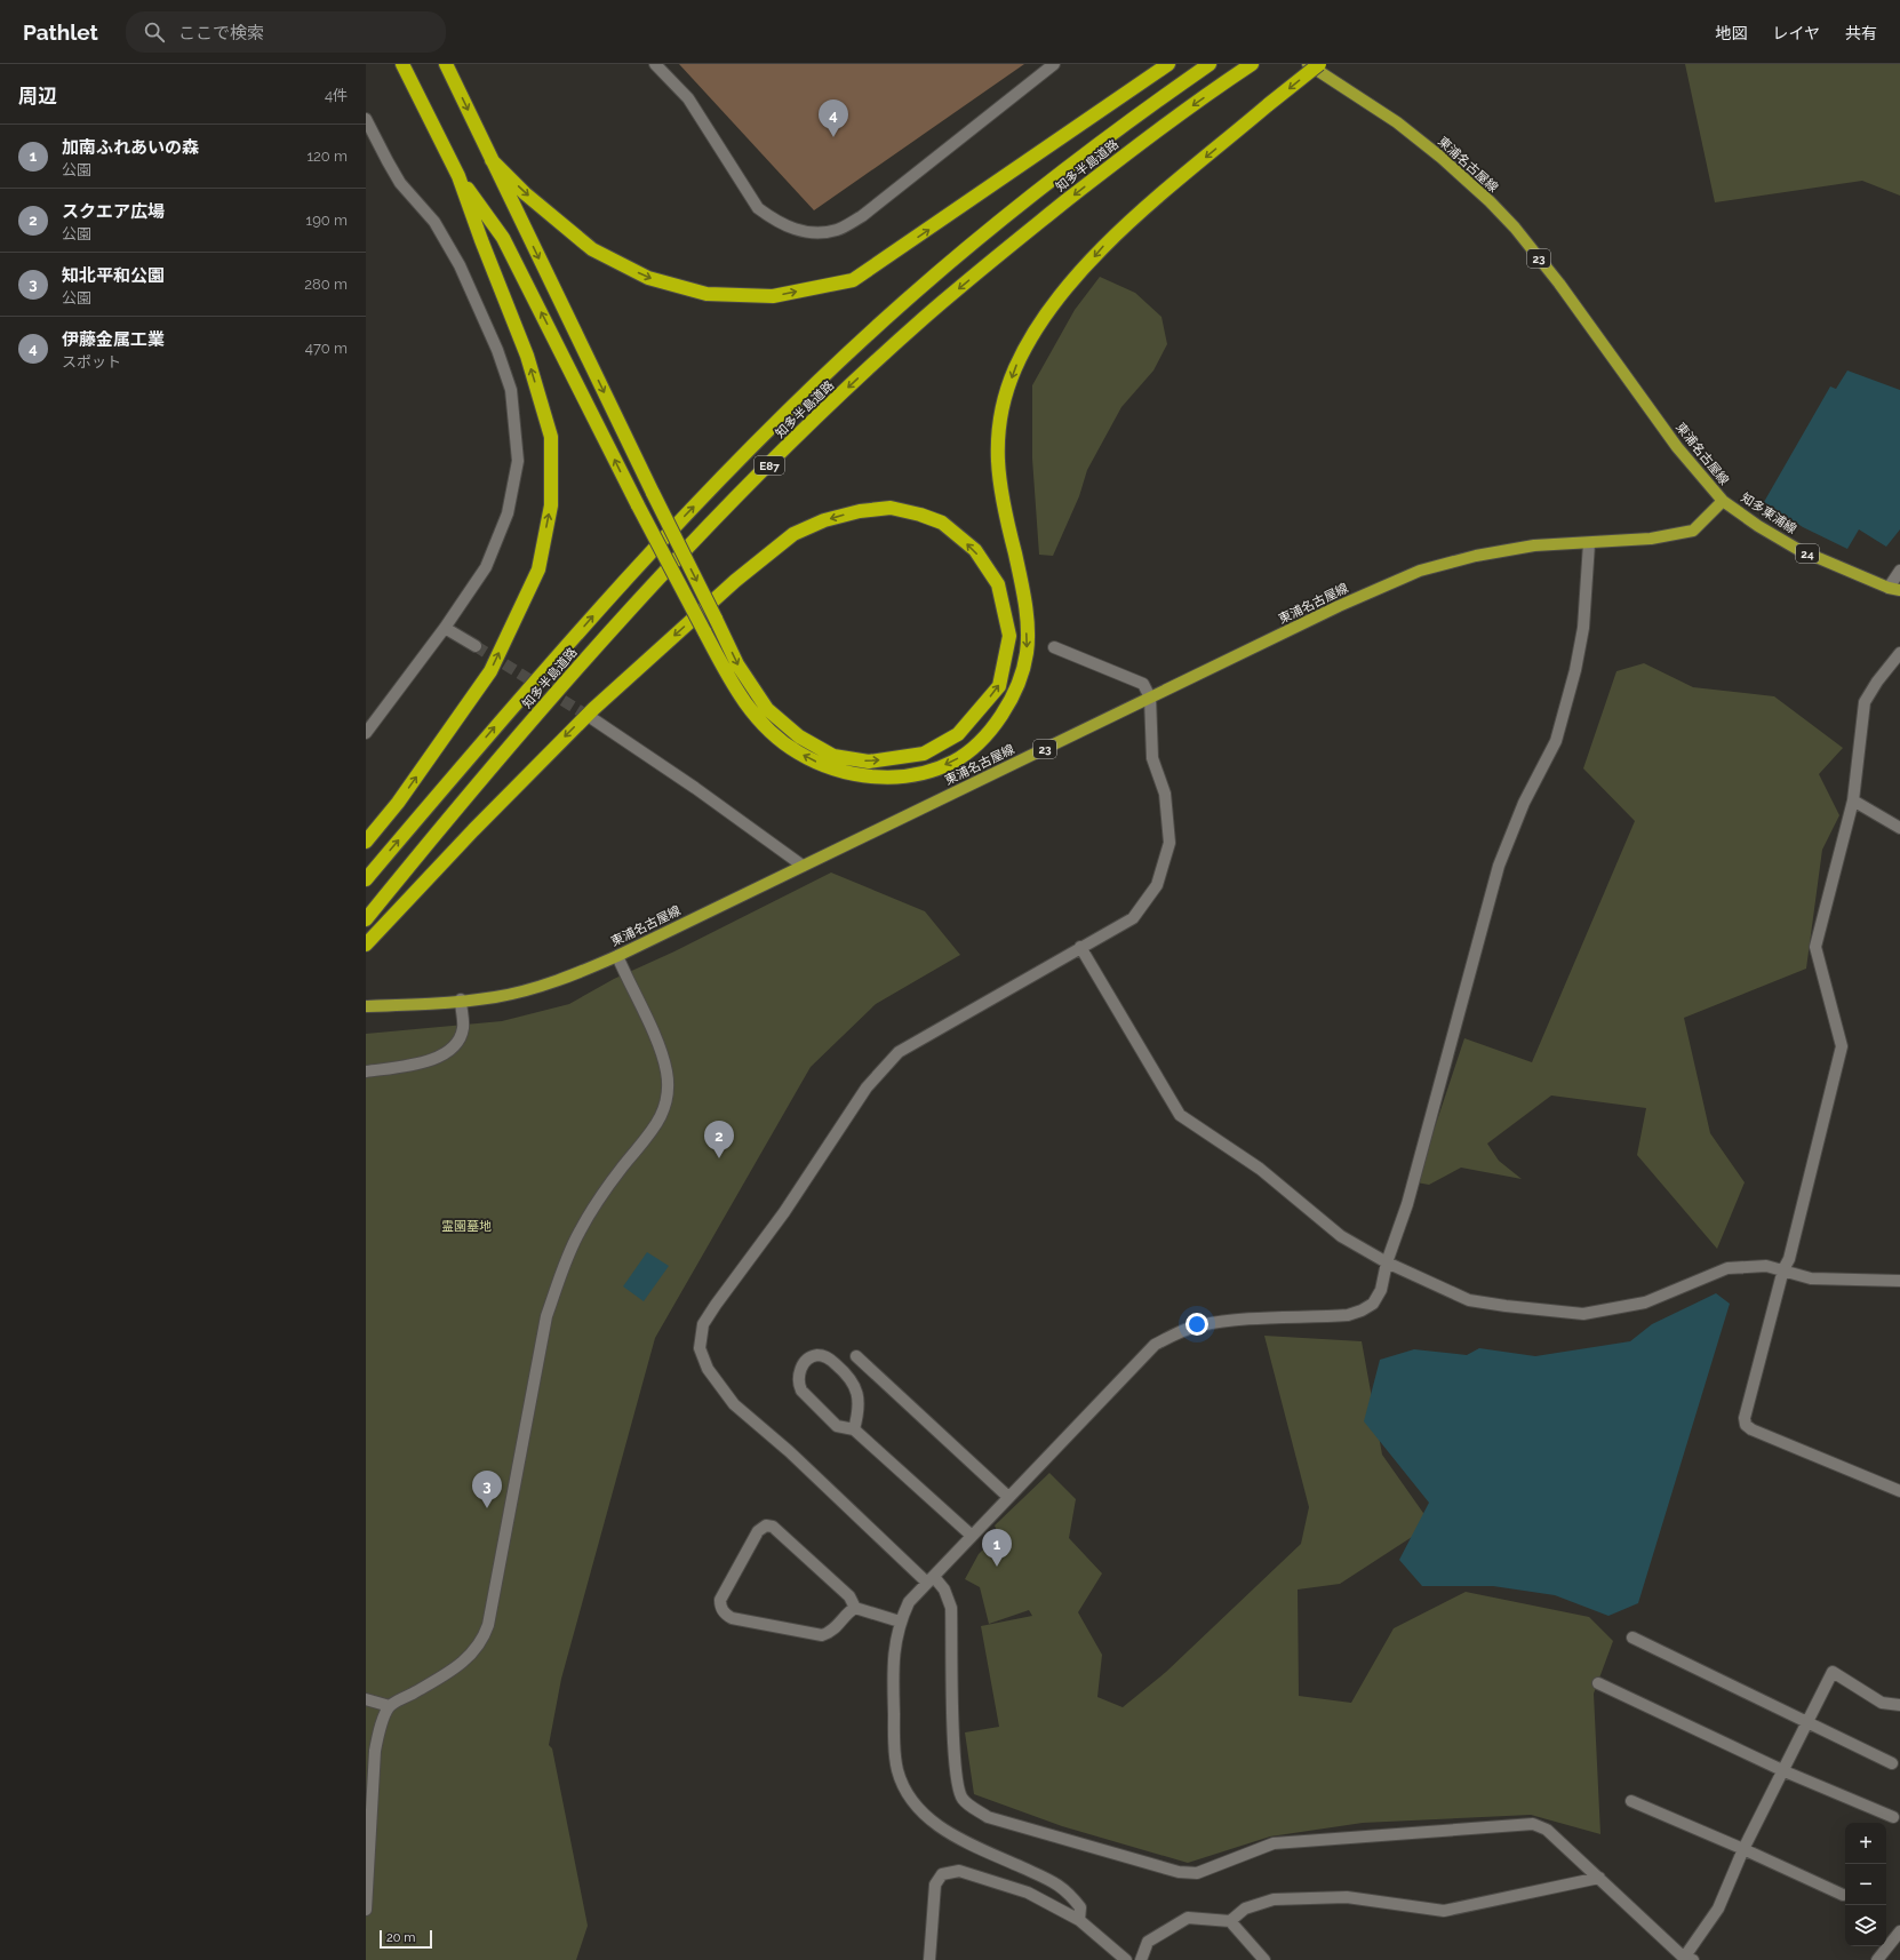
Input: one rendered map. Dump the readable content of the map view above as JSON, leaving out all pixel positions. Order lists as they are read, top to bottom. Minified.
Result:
{"streets":{"highway":["知多半島道路","E87"],"main road":["東浦名古屋線","23","知多東浦線","24"]},"crossings":[["東浦名古屋線","知多東浦線"]],"parks":["霊園墓地"],"scale_bar":"20 m","page":{"header":"Pathlet","search":"ここで検索","nav":["地図","レイヤ","共有"],"heading":["周辺","4件"],"pins":["4","2","3","1"],"list":[{"mark":"1","name":"加南ふれあいの森","note":"公園","value":"120 m"},{"mark":"2","name":"スクエア広場","note":"公園","value":"190 m"},{"mark":"3","name":"知北平和公園","note":"公園","value":"280 m"},{"mark":"4","name":"伊藤金属工業","note":"スポット","value":"470 m"}],"map_buttons":["+","−"],"scale":"20 m"}}
